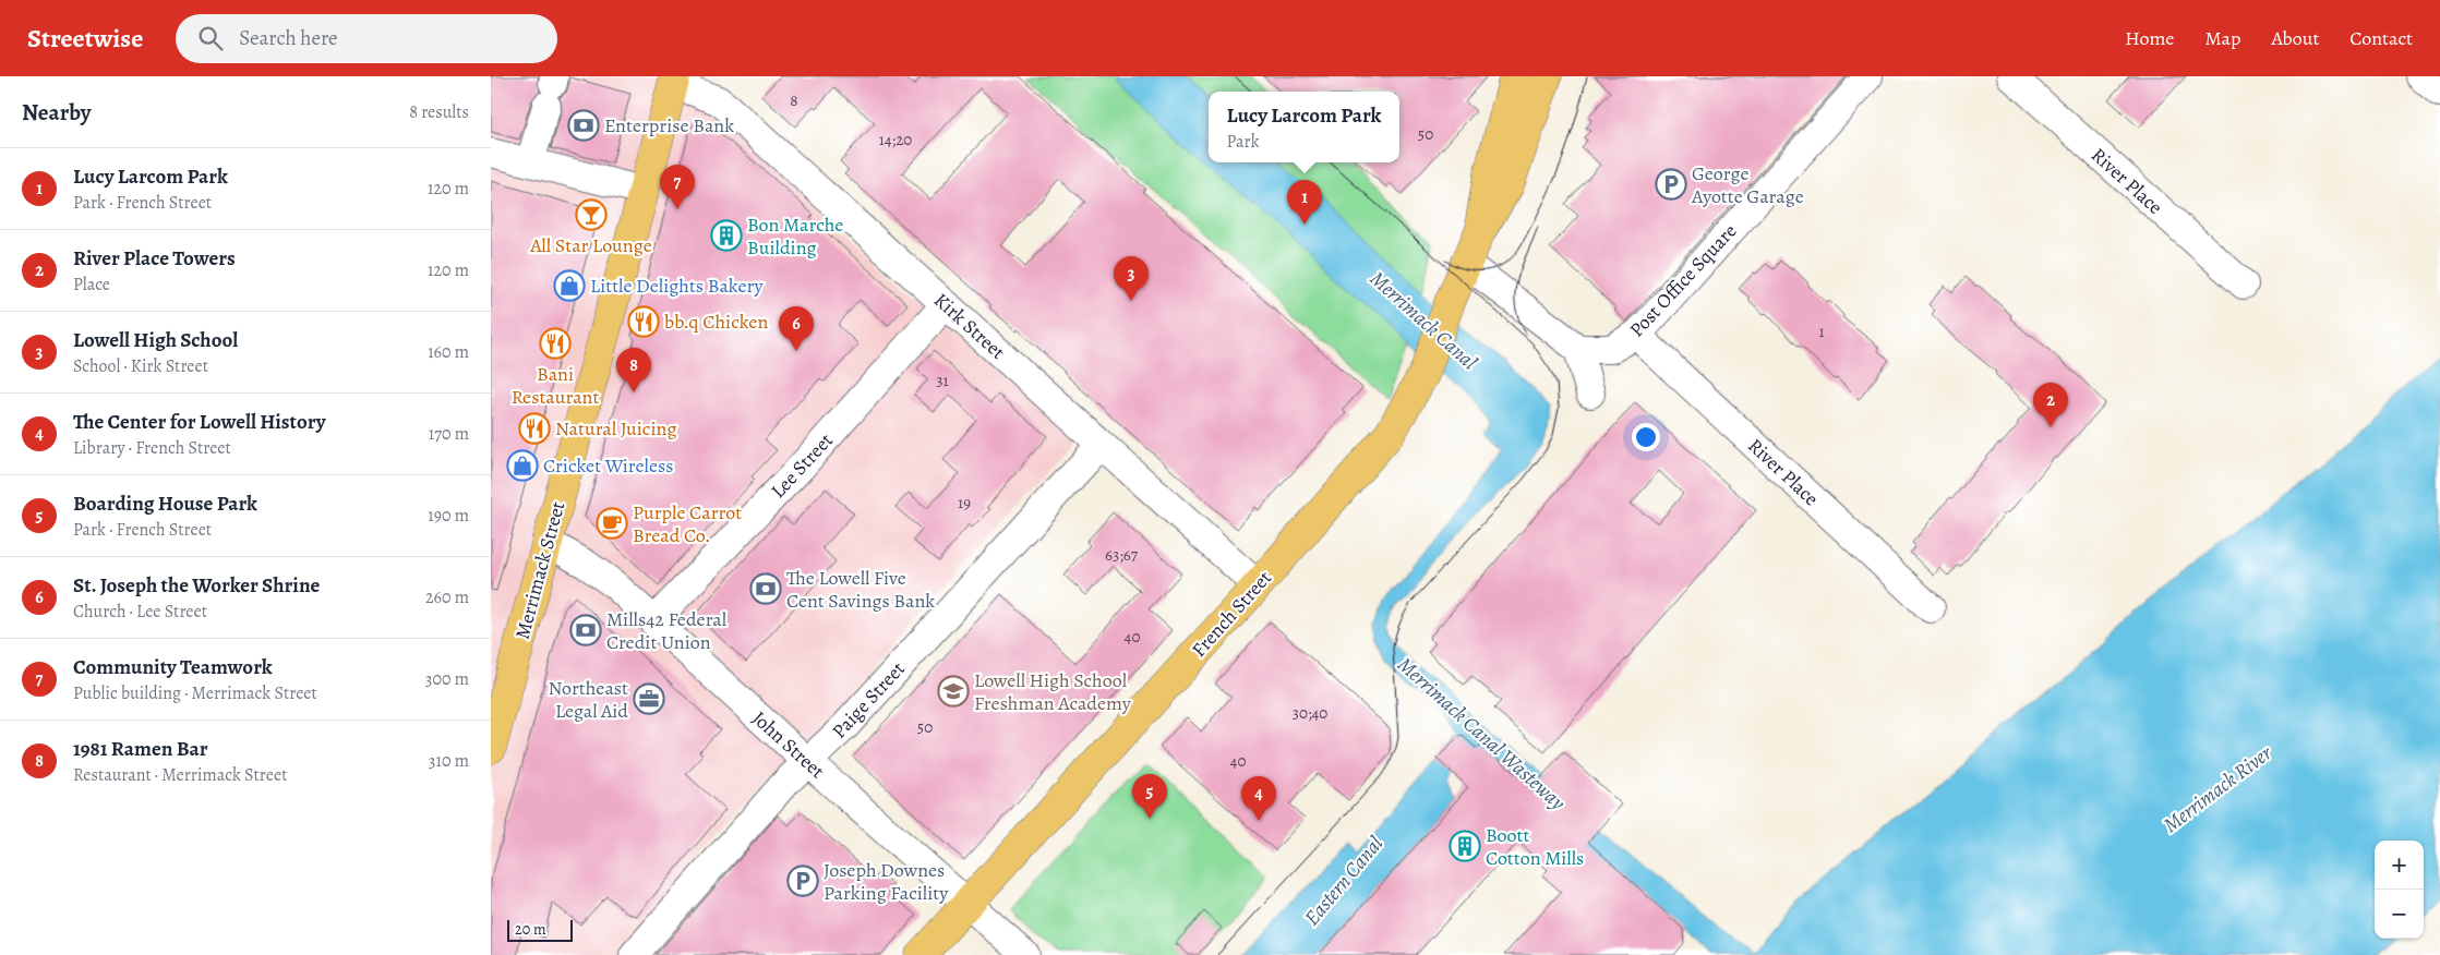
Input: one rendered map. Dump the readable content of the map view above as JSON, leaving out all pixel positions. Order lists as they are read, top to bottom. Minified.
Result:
{"streets":{"main road":["Merrimack Street","French Street"],"street":["River Place","Post Office Square","Kirk Street","Lee Street","Paige Street","John Street"]},"crossings":[["River Place","Post Office Square"],["Kirk Street","Lee Street"],["Kirk Street","Merrimack Street"],["Kirk Street","French Street"],["Kirk Street","Paige Street"],["Lee Street","John Street"],["Merrimack Street","John Street"],["French Street","John Street"],["Paige Street","John Street"]],"water":["Merrimack Canal","Merrimack Canal Wasteway","Merrimack River","Eastern Canal"],"places":{"bank":["Enterprise Bank","The Lowell Five Cent Savings Bank","Mills42 Federal Credit Union"],"parking":["George Ayotte Garage","Joseph Downes Parking Facility"],"bar":["All Star Lounge"],"building":["Bon Marche Building","Boott Cotton Mills"],"shop":["Little Delights Bakery","Cricket Wireless"],"restaurant":["bb.q Chicken","Bani Restaurant","Natural Juicing"],"cafe":["Purple Carrot Bread Co."],"school or university":["Lowell High School Freshman Academy"],"office":["Northeast Legal Aid"]},"house_numbers":["8","50","14;20","1","31","19","63;67","40","30;40","50","40"],"scale_bar":"20 m","page":{"header":"Streetwise","search":"Search here","nav":["Home","Map","About","Contact"],"heading":["Nearby","8 results"],"popup":["Lucy Larcom Park","Park"],"list":[{"mark":"1","name":"Lucy Larcom Park","note":"Park · French Street","value":"120 m"},{"mark":"2","name":"River Place Towers","note":"Place","value":"120 m"},{"mark":"3","name":"Lowell High School","note":"School · Kirk Street","value":"160 m"},{"mark":"4","name":"The Center for Lowell History","note":"Library · French Street","value":"170 m"},{"mark":"5","name":"Boarding House Park","note":"Park · French Street","value":"190 m"},{"mark":"6","name":"St. Joseph the Worker Shrine","note":"Church · Lee Street","value":"260 m"},{"mark":"7","name":"Community Teamwork","note":"Public building · Merrimack Street","value":"300 m"},{"mark":"8","name":"1981 Ramen Bar","note":"Restaurant · Merrimack Street","value":"310 m"}],"pins":["7","1","3","6","8","2","5","4"],"map_buttons":["+","−"],"scale":"20 m"}}
